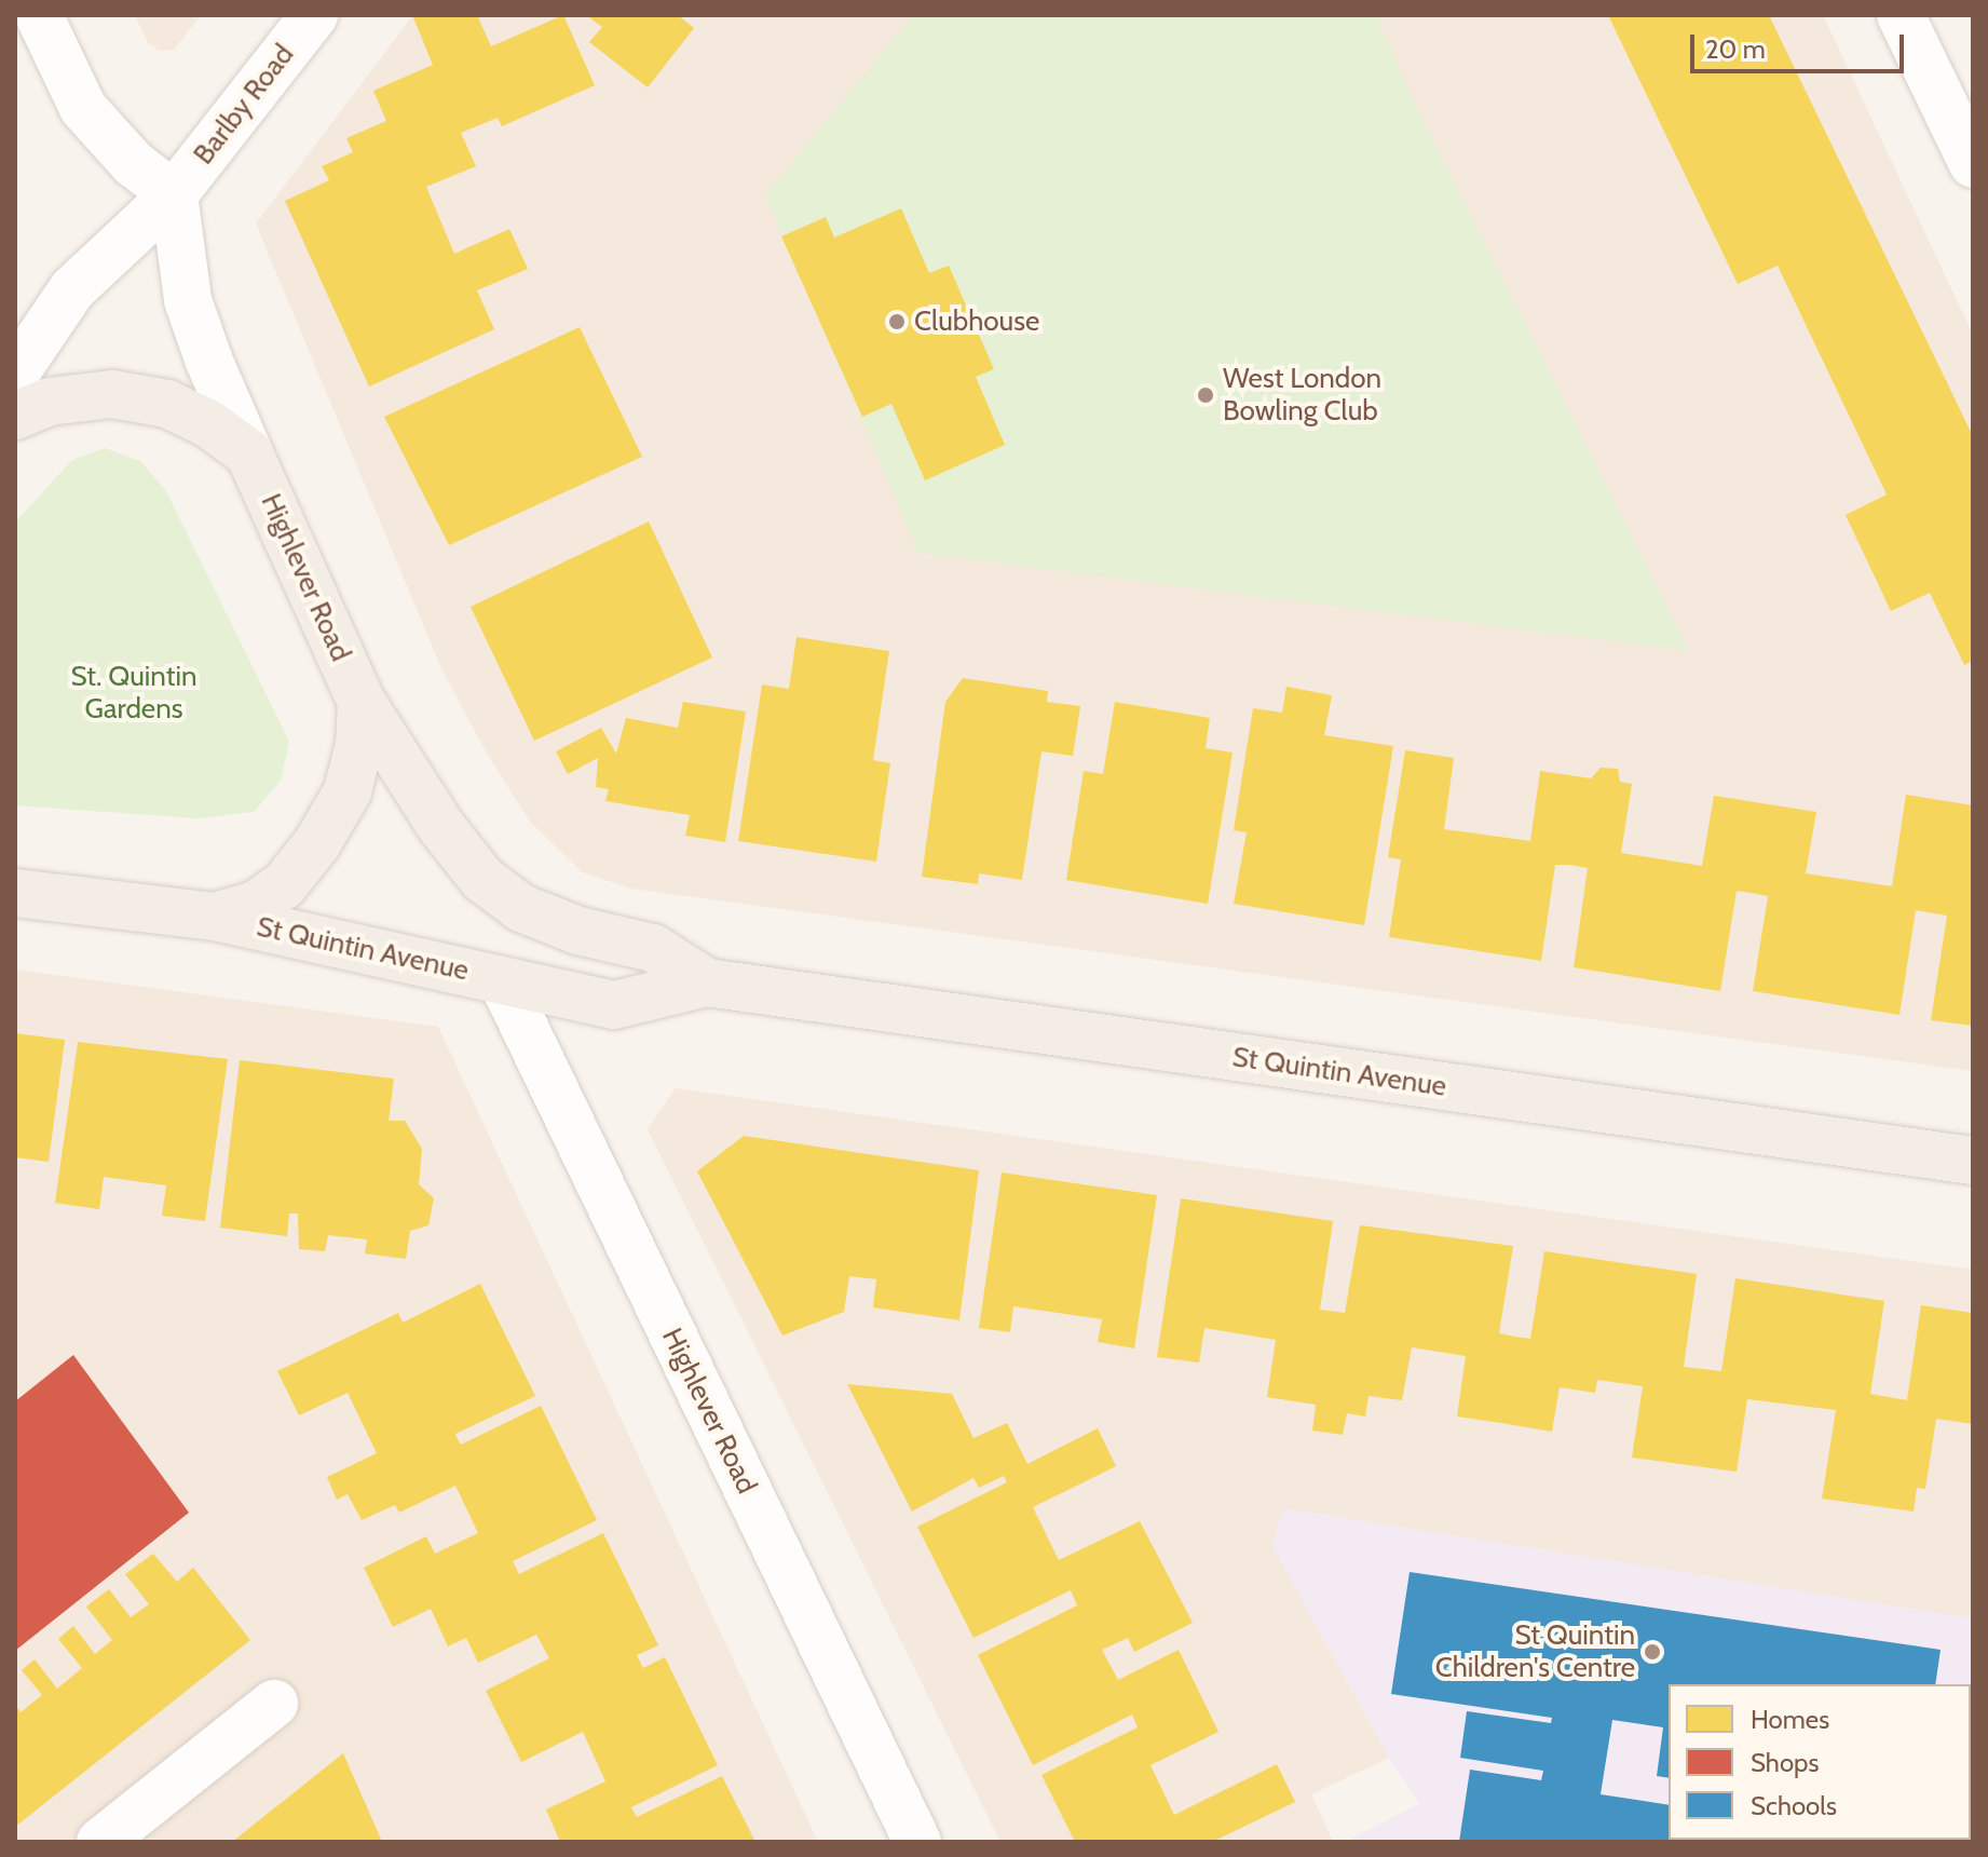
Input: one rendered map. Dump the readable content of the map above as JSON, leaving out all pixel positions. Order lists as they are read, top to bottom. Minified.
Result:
{"streets":{"main road":["Highlever Road","St Quintin Avenue"],"street":["Barlby Road"]},"crossings":[["Barlby Road","Highlever Road"],["Highlever Road","St Quintin Avenue"]],"parks":["St. Quintin Gardens"],"places":["Clubhouse","West London Bowling Club","St Quintin Children's Centre"],"legend":["Homes","Shops","Schools"],"scale_bar":"20 m"}
